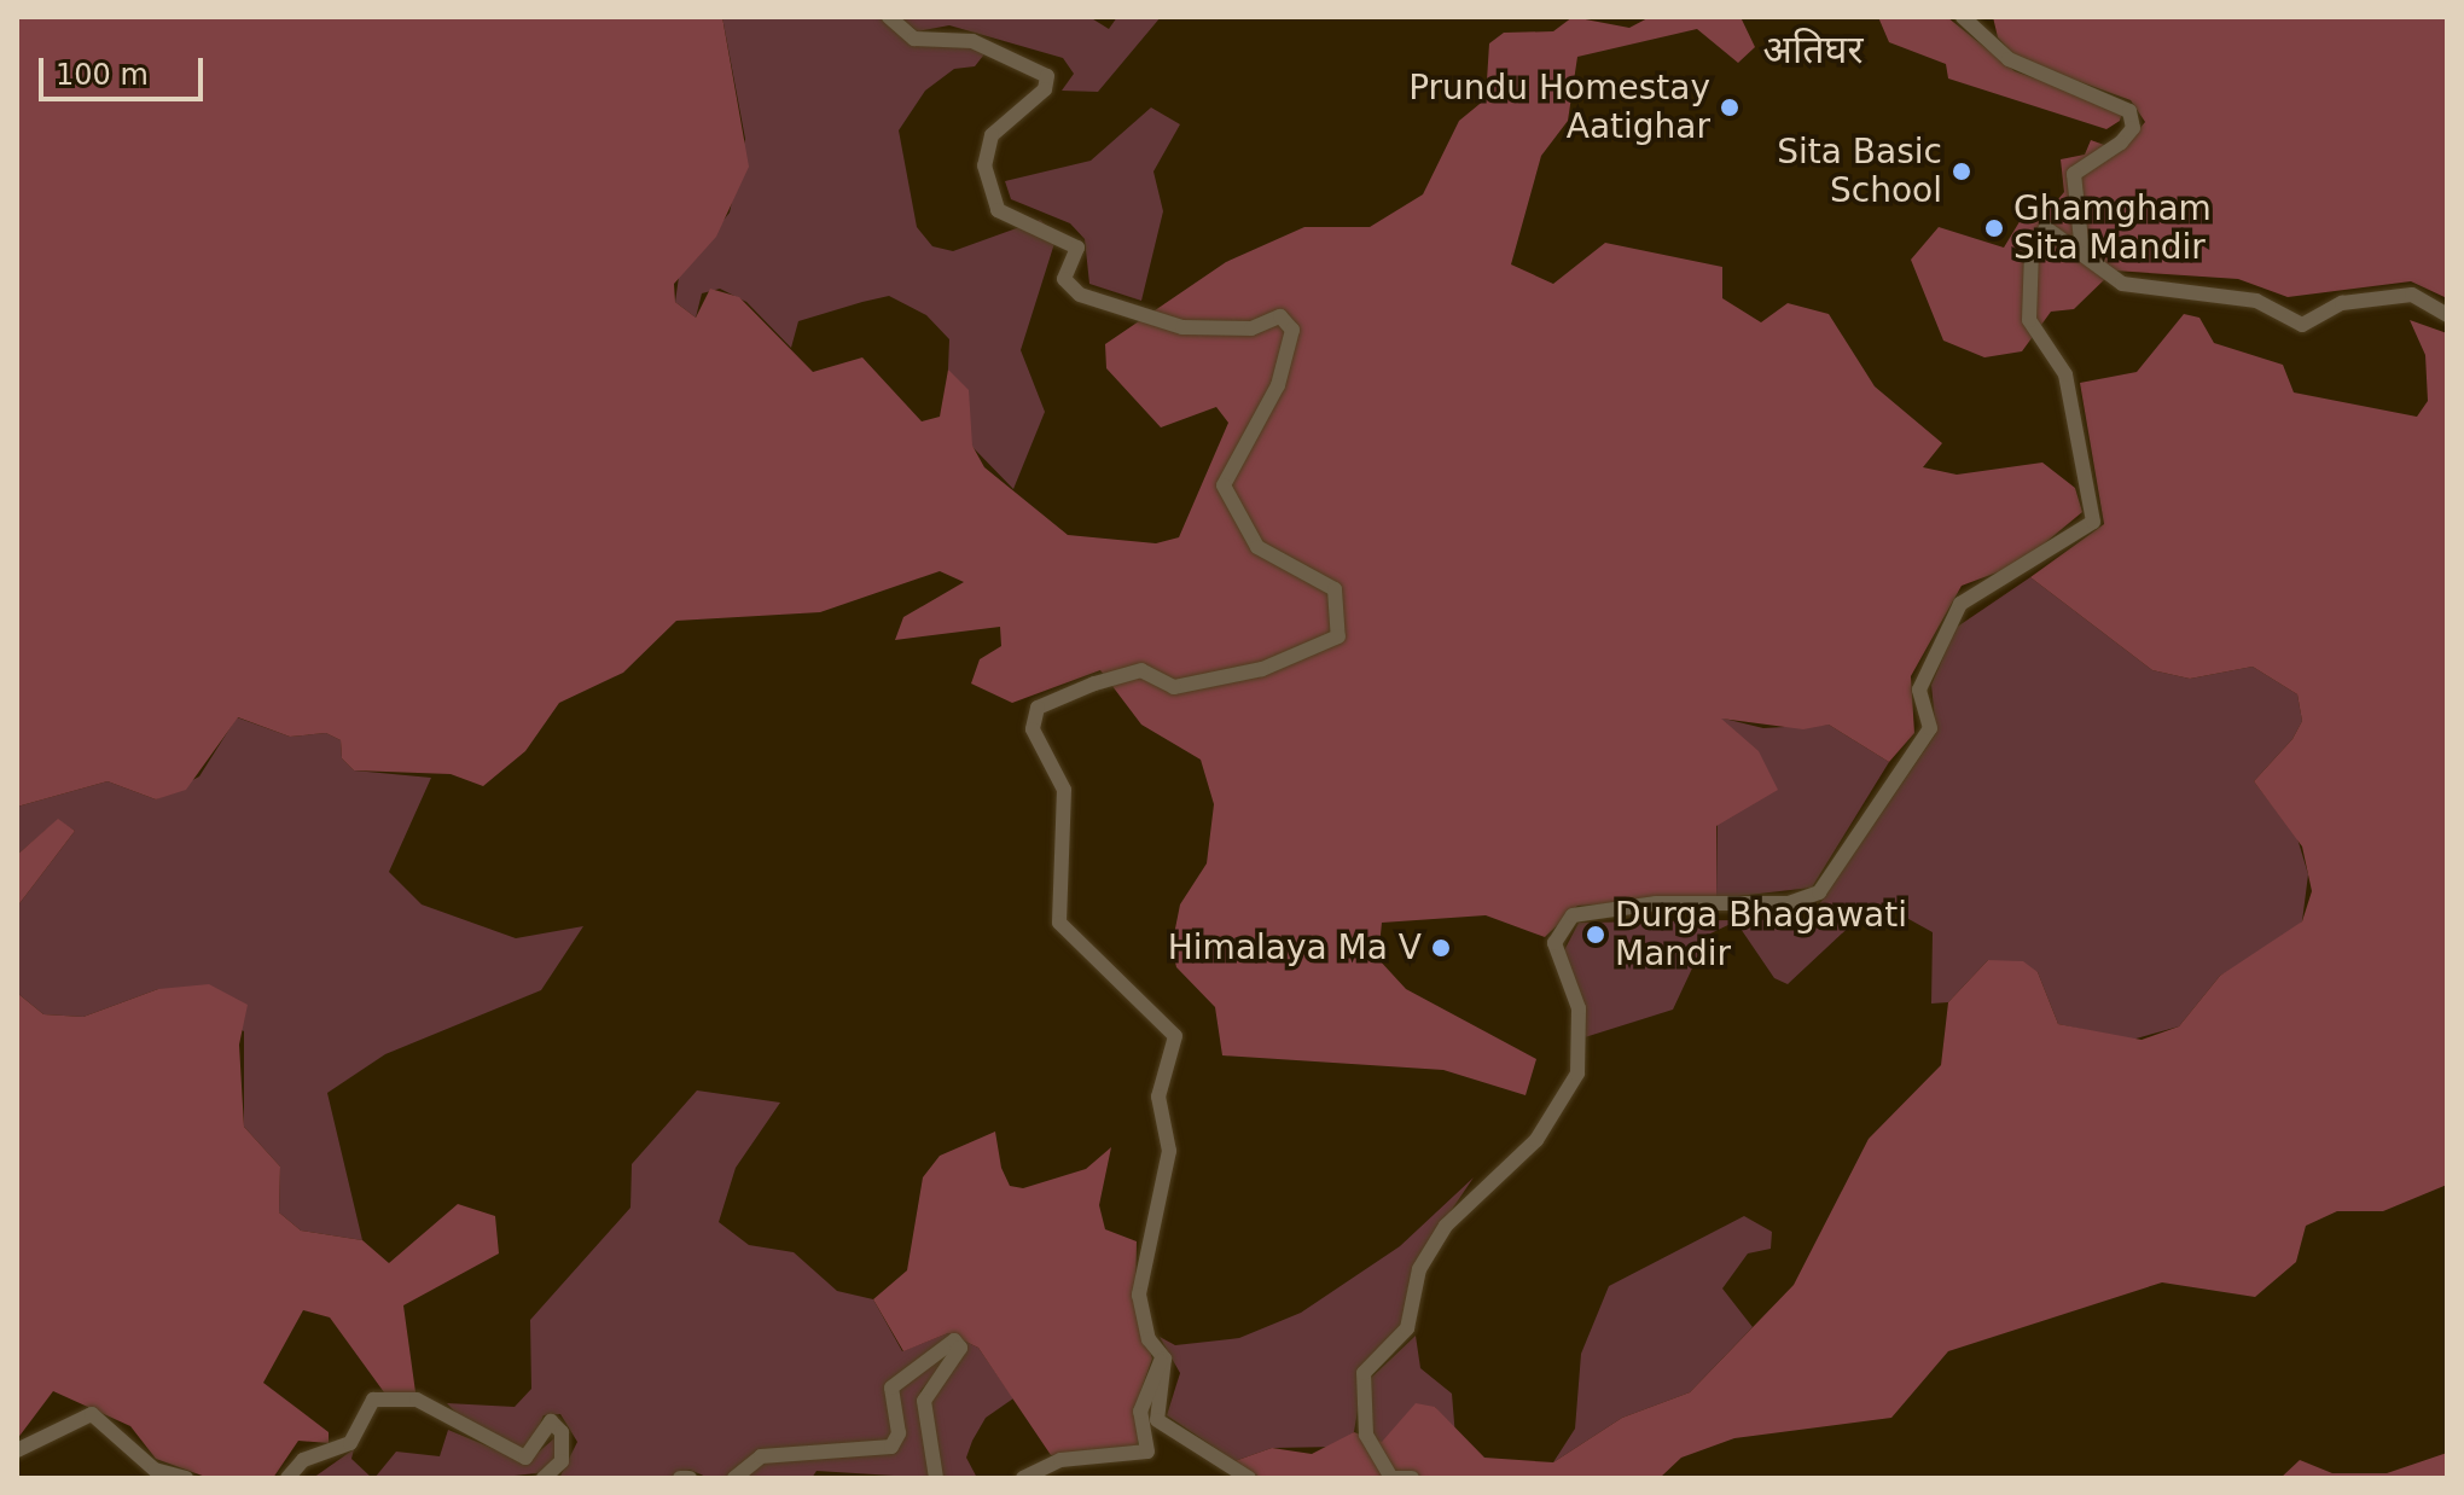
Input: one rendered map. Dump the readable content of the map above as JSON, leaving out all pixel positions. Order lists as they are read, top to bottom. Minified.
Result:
{"districts":["अतिघर"],"places":["Prundu Homestay Aatighar","Sita Basic School","Ghamgham Sita Mandir","Durga Bhagawati Mandir","Himalaya Ma V"],"scale_bar":"100 m"}
